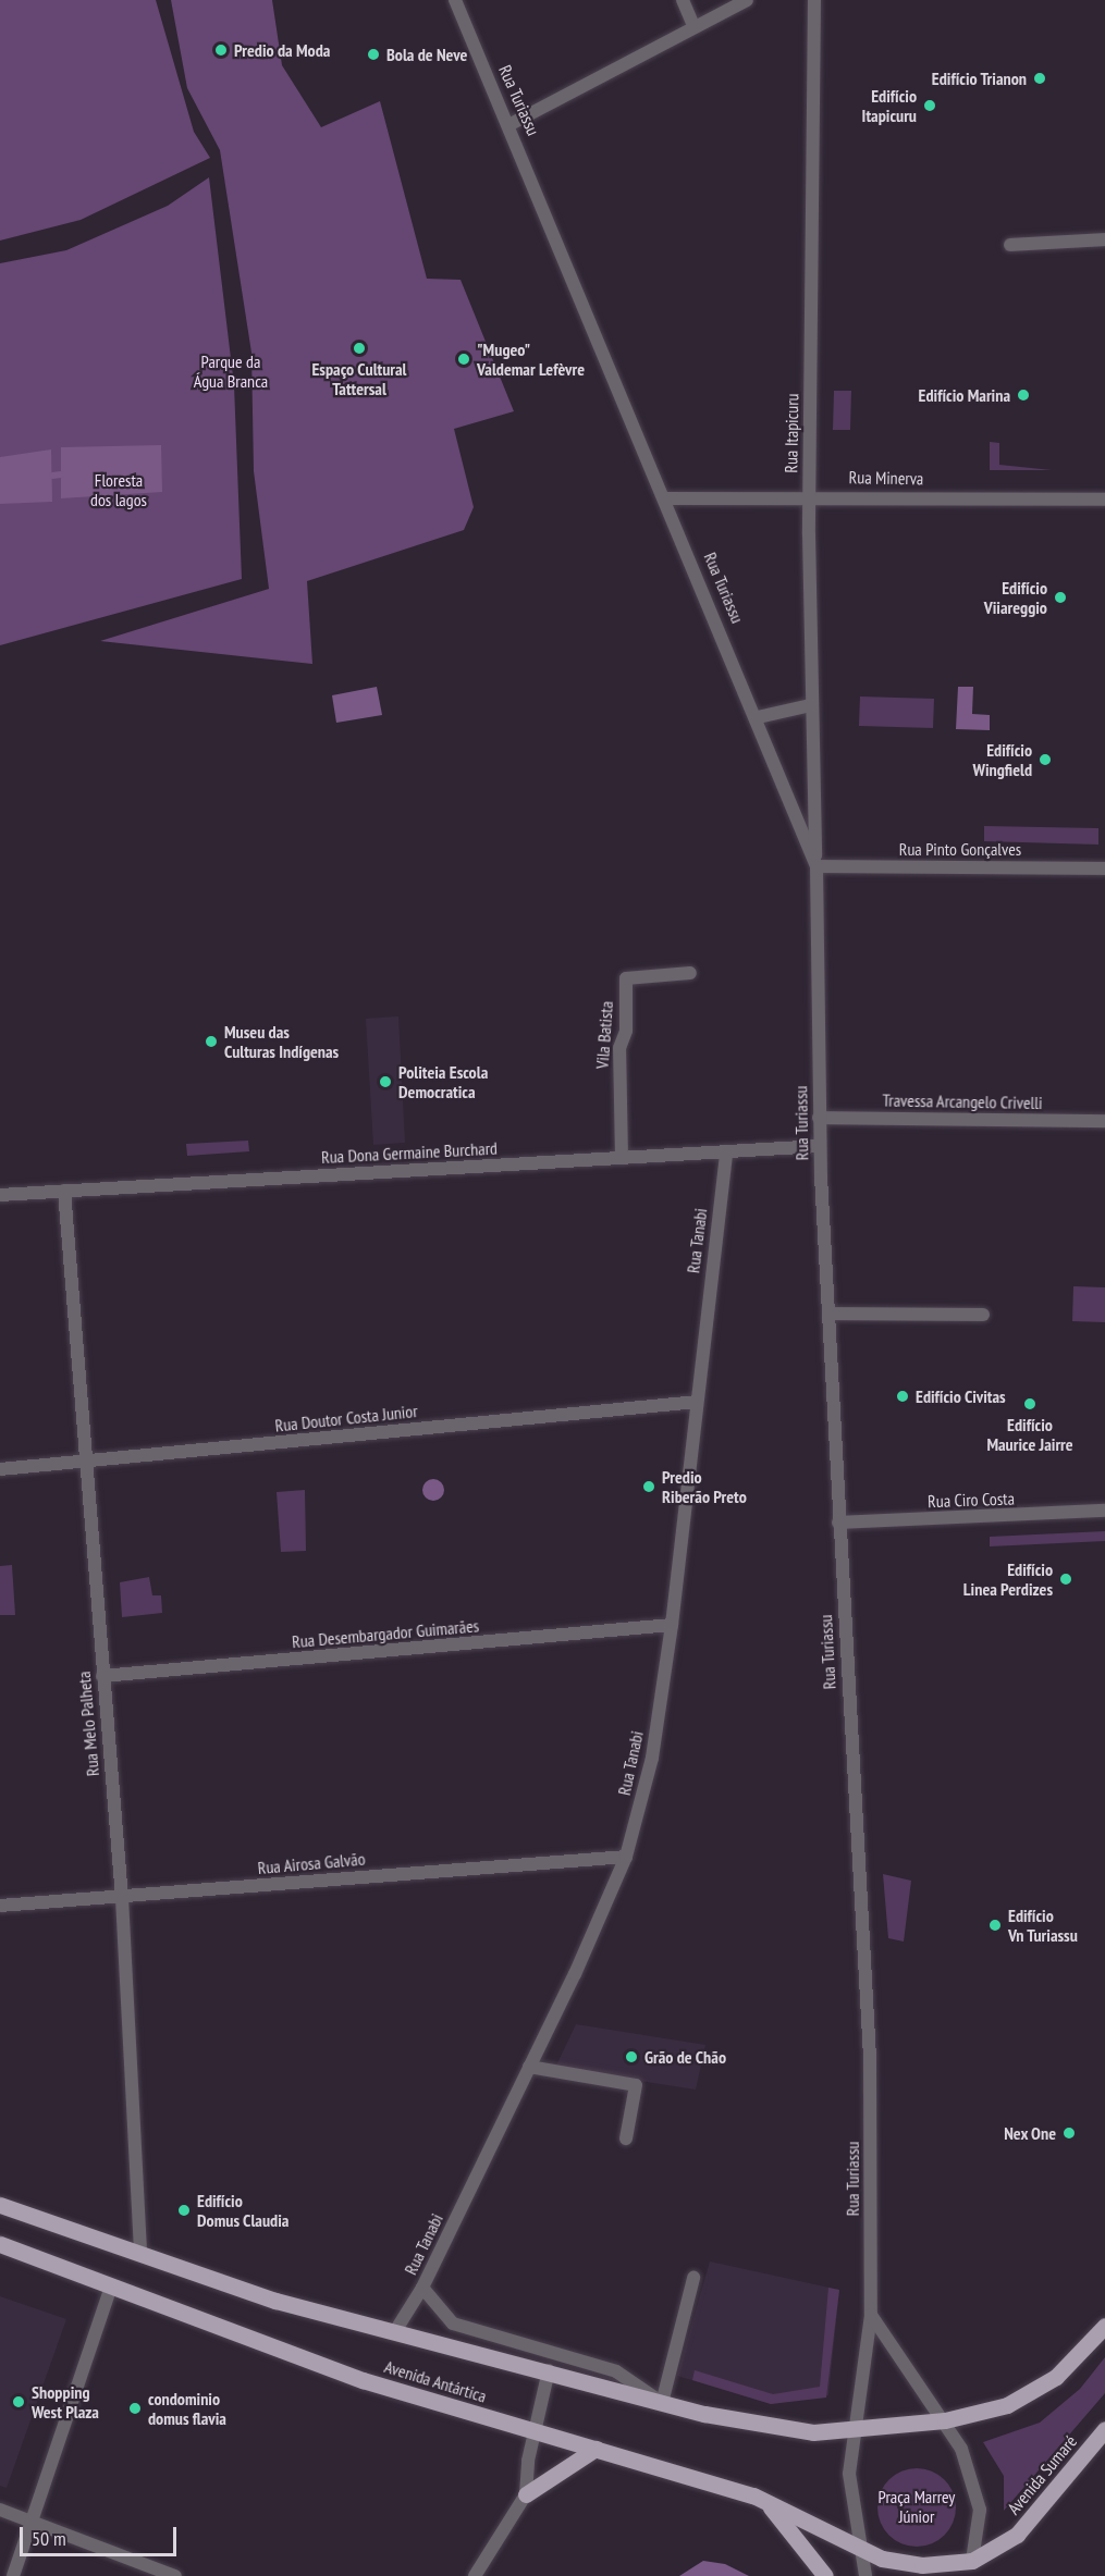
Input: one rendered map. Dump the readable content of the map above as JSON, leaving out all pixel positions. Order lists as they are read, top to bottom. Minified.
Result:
{"streets":{"main road":["Avenida Antártica","Avenida Sumaré"],"street":["Rua Turiassu","Rua Itapicuru","Rua Minerva","Rua Pinto Gonçalves","Vila Batista","Travessa Arcangelo Crivelli","Rua Dona Germaine Burchard","Rua Tanabi","Rua Doutor Costa Junior","Rua Ciro Costa","Rua Desembargador Guimarães","Rua Melo Palheta","Rua Airosa Galvão"]},"crossings":[["Rua Turiassu","Rua Itapicuru"],["Rua Turiassu","Rua Minerva"],["Rua Turiassu","Rua Pinto Gonçalves"],["Rua Turiassu","Travessa Arcangelo Crivelli"],["Rua Turiassu","Rua Dona Germaine Burchard"],["Rua Turiassu","Rua Ciro Costa"],["Rua Turiassu","Avenida Antártica"],["Rua Turiassu","Avenida Sumaré"],["Rua Itapicuru","Rua Minerva"],["Rua Itapicuru","Rua Pinto Gonçalves"],["Vila Batista","Rua Dona Germaine Burchard"],["Rua Dona Germaine Burchard","Rua Tanabi"],["Rua Dona Germaine Burchard","Rua Melo Palheta"],["Rua Tanabi","Rua Doutor Costa Junior"],["Rua Tanabi","Rua Desembargador Guimarães"],["Rua Tanabi","Rua Airosa Galvão"],["Rua Tanabi","Avenida Antártica"],["Rua Doutor Costa Junior","Rua Melo Palheta"],["Rua Desembargador Guimarães","Rua Melo Palheta"],["Rua Melo Palheta","Rua Airosa Galvão"],["Rua Melo Palheta","Avenida Antártica"],["Avenida Antártica","Avenida Sumaré"]],"parks":["Parque da Água Branca","Floresta dos lagos","Praça Marrey Júnior"],"places":["Predio da Moda","Bola de Neve","Edifício Trianon","Edifício Itapicuru","Espaço Cultural Tattersal","\"Mugeo\" Valdemar Lefèvre","Edifício Marina","Edifício Viiareggio","Edifício Wingfield","Museu das Culturas Indígenas","Politeia Escola Democratica","Edifício Civitas","Edifício Maurice Jairre","Predio Riberão Preto","Edifício Linea Perdizes","Edifício Vn Turiassu","Grão de Chão","Nex One","Edifício Domus Claudia","Shopping West Plaza","condominio domus flavia"],"scale_bar":"50 m"}
